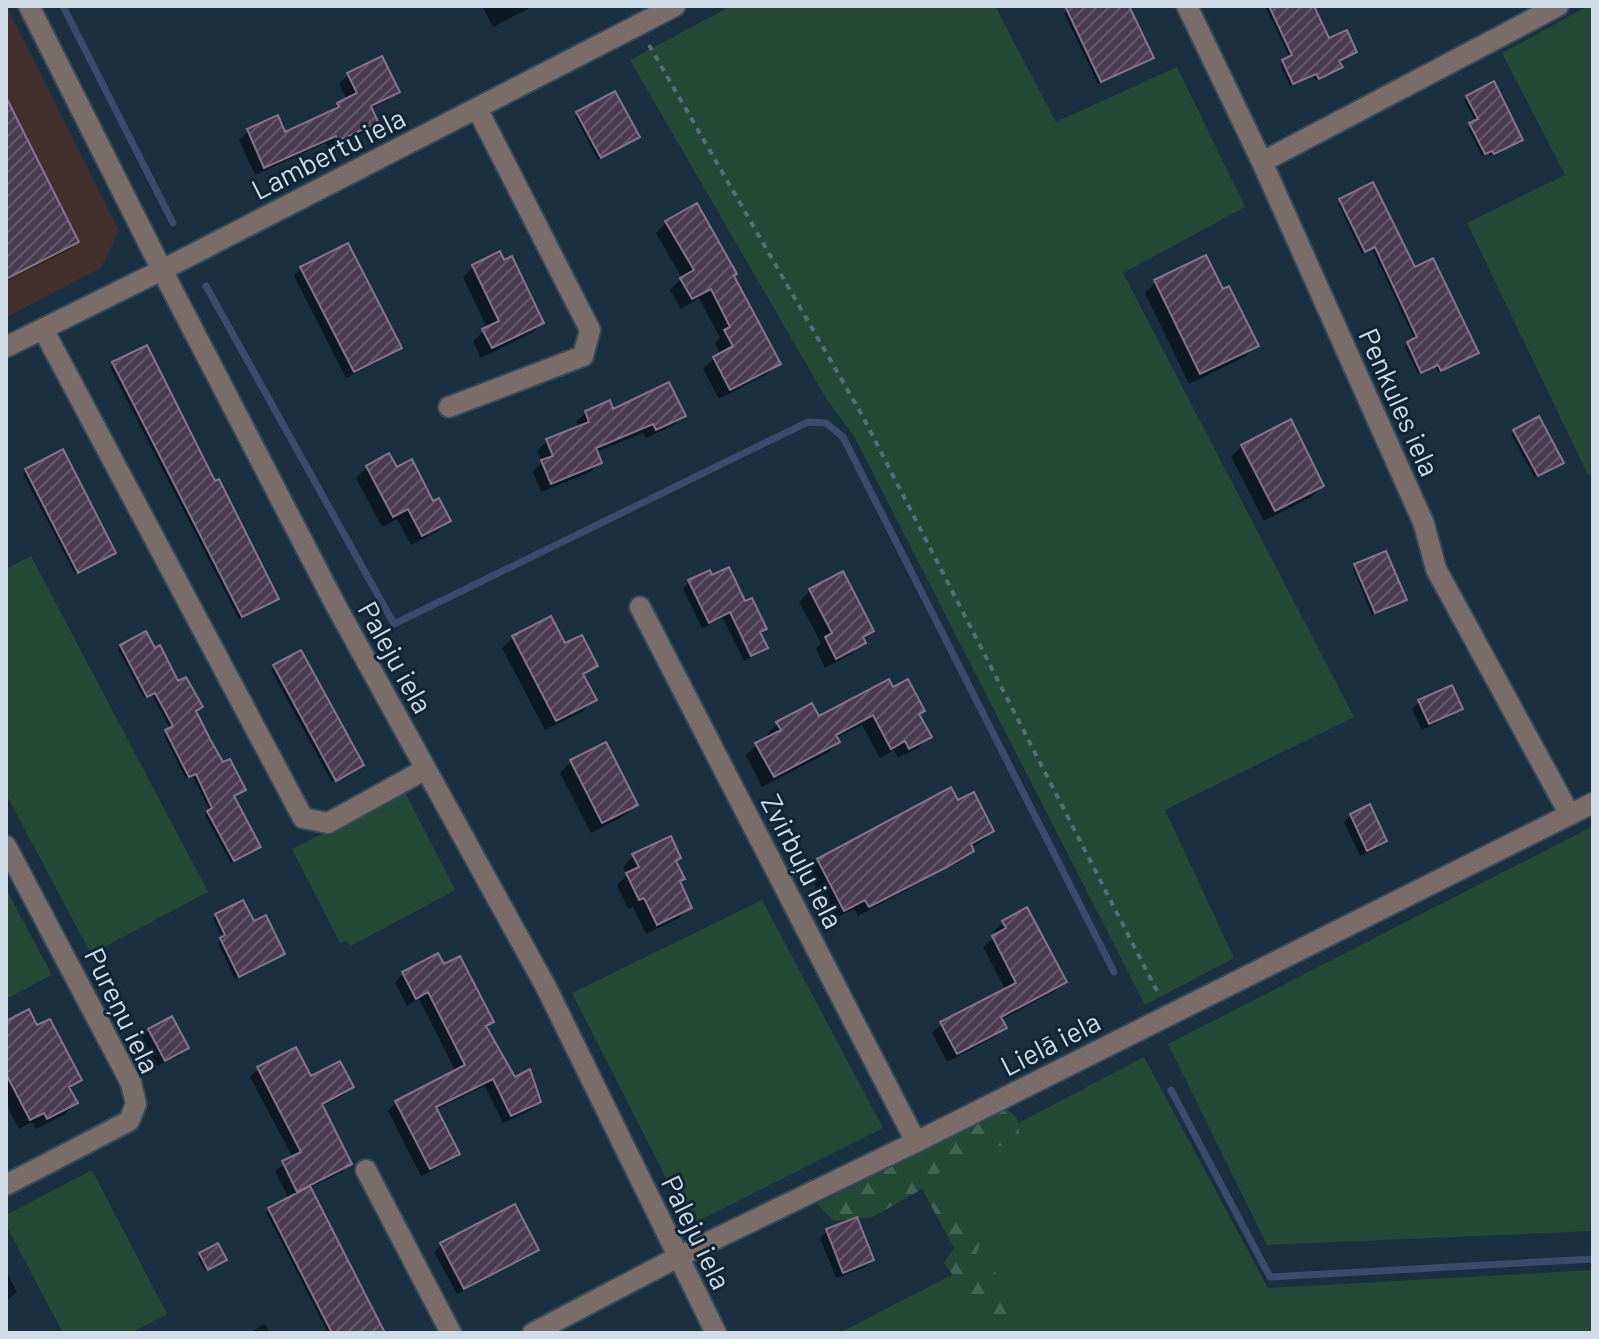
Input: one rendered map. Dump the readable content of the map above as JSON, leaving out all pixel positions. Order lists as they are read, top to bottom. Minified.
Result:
{"streets":{"street":["Lambertu iela","Penkules iela","Paleju iela","Zvirbuļu iela","Pureņu iela","Lielā iela"]},"crossings":[["Lambertu iela","Paleju iela"],["Penkules iela","Lielā iela"],["Paleju iela","Lielā iela"],["Zvirbuļu iela","Lielā iela"]]}
